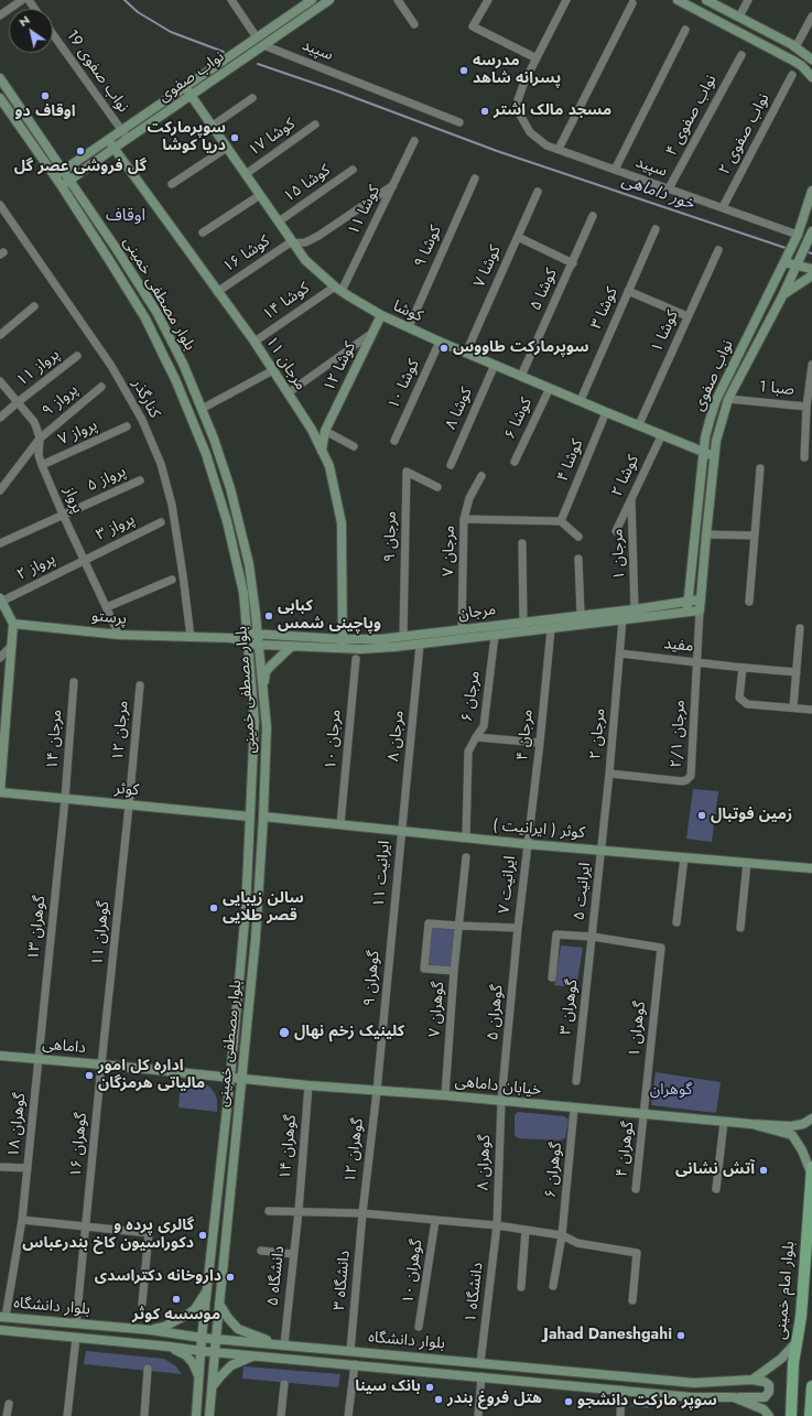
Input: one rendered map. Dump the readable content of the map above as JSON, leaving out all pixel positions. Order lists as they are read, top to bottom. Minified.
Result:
{"streets":{"main road":["بلوار امام خمینی"],"street":["سپید","نواب صفوی 19","نواب صفوی","نواب صفوی ۴","نواب صفوی ۲","کوشا ۱۷","کوشا ۱۵","کوشا ۱۱","کوشا ۹","کوشا ۱۶","کوشا ۷","کوشا ۵","بلوار مصطفی خمینی","کوشا ۱۴","کوشا ۳","کوشا","کوشا ۱","مرجان ۱۱","کوشا ۱۲","پرواز ۱۱","کوشا ۱۰","صبا 1","کنارگذر","پرواز ۹","کوشا ۸","کوشا ۶","پرواز ۷","کوشا ۴","کوشا ۲","پرواز ۵","پرواز","پرواز ۳","مرجان ۹","مرجان ۷","مرجان ۱","پرواز ۲","مرجان","پرستو","مفید","مرجان ۶","مرجان ۱۲","مرجان ۲","مرجان ۲/۱","مرجان ۴","مرجان ۸","مرجان ۱۴","مرجان ۱۰","کوثر","کوثر ( ایرانیت )","ایرانیت ۱۱","ایرانیت ۷","ایرانیت ۵","گوهران ۱۳","گوهران ۱۱","گوهران ۹","گوهران ۳","گوهران ۷","گوهران ۵","گوهران ۱","داماهی","خیابان داماهی","گوهران ۱۸","گوهران ۱۶","گوهران ۱۴","گوهران ۴","گوهران ۱۲","گوهران ۸","گوهران ۶","گوهران ۱۰","دانشگاه ۵","دانشگاه ۳","دانشگاه ۱","بلوار دانشگاه"]},"crossings":[["سپید","نواب صفوی"],["سپید","نواب صفوی ۴"],["سپید","نواب صفوی ۲"],["نواب صفوی 19","نواب صفوی"],["نواب صفوی","بلوار مصطفی خمینی"],["نواب صفوی","کوشا"],["نواب صفوی","مرجان ۱۱"],["نواب صفوی","صبا 1"],["نواب صفوی","مرجان"],["نواب صفوی","مرجان ۲/۱"],["کوشا ۱۷","کوشا"],["کوشا ۱۵","کوشا"],["کوشا ۱۱","کوشا ۱۶"],["کوشا ۱۱","کوشا ۱۴"],["کوشا ۱۱","کوشا"],["کوشا ۹","کوشا"],["کوشا ۱۶","کوشا"],["کوشا ۱۶","مرجان ۱۱"],["کوشا ۷","کوشا"],["کوشا ۵","کوشا"],["بلوار مصطفی خمینی","مرجان"],["بلوار مصطفی خمینی","کوثر"],["بلوار مصطفی خمینی","کوثر ( ایرانیت )"],["بلوار مصطفی خمینی","داماهی"],["بلوار مصطفی خمینی","خیابان داماهی"],["بلوار مصطفی خمینی","بلوار دانشگاه"],["کوشا ۱۴","کوشا"],["کوشا ۱۴","مرجان ۱۱"],["کوشا ۳","کوشا"],["کوشا","کوشا ۱"],["کوشا","کوشا ۱۲"],["کوشا","کوشا ۱۰"],["کوشا","کوشا ۸"],["کوشا","کوشا ۶"],["کوشا","کوشا ۴"],["کوشا","کوشا ۲"],["مرجان ۱۱","کوشا ۱۲"],["مرجان ۱۱","مرجان"],["پرواز ۱۱","پرواز"],["کنارگذر","پرستو"],["پرواز ۹","پرواز"],["پرواز ۷","پرواز"],["کوشا ۲","مرجان ۱"],["پرواز ۵","پرواز"],["پرواز","پرواز ۳"],["پرواز","پرواز ۲"],["پرواز","پرستو"],["پرواز ۳","پرواز ۲"],["مرجان ۹","مرجان"],["مرجان ۷","مرجان"],["مرجان ۱","مرجان"],["مرجان","پرستو"],["مرجان","مرجان ۶"],["مرجان","مرجان ۲"],["مرجان","مرجان ۲/۱"],["مرجان","مرجان ۴"],["مرجان","مرجان ۸"],["مفید","مرجان ۲"],["مفید","مرجان ۲/۱"],["مرجان ۶","کوثر ( ایرانیت )"],["مرجان ۱۲","کوثر"],["مرجان ۱۲","گوهران ۱۱"],["مرجان ۲","مرجان ۲/۱"],["مرجان ۲","کوثر ( ایرانیت )"],["مرجان ۲","ایرانیت ۵"],["مرجان ۴","کوثر ( ایرانیت )"],["مرجان ۴","ایرانیت ۷"],["مرجان ۸","کوثر ( ایرانیت )"],["مرجان ۸","ایرانیت ۱۱"],["مرجان ۱۴","کوثر"],["مرجان ۱۴","گوهران ۱۳"],["مرجان ۱۰","کوثر ( ایرانیت )"],["کوثر","گوهران ۱۳"],["کوثر","گوهران ۱۱"],["کوثر ( ایرانیت )","ایرانیت ۱۱"],["کوثر ( ایرانیت )","ایرانیت ۷"],["کوثر ( ایرانیت )","ایرانیت ۵"],["ایرانیت ۱۱","گوهران ۹"],["ایرانیت ۷","گوهران ۵"],["ایرانیت ۵","گوهران ۳"],["ایرانیت ۵","گوهران ۱"],["گوهران ۱۳","داماهی"],["گوهران ۱۳","گوهران ۱۸"],["گوهران ۱۱","داماهی"],["گوهران ۱۱","گوهران ۱۶"],["گوهران ۹","خیابان داماهی"],["گوهران ۹","گوهران ۱۲"],["گوهران ۳","گوهران ۱"],["گوهران ۷","خیابان داماهی"],["گوهران ۵","خیابان داماهی"],["گوهران ۵","گوهران ۸"],["گوهران ۱","خیابان داماهی"],["گوهران ۱","گوهران ۴"],["داماهی","خیابان داماهی"],["داماهی","گوهران ۱۸"],["داماهی","گوهران ۱۶"],["خیابان داماهی","گوهران ۱۴"],["خیابان داماهی","گوهران ۴"],["خیابان داماهی","گوهران ۱۲"],["خیابان داماهی","گوهران ۸"],["خیابان داماهی","گوهران ۶"],["خیابان داماهی","بلوار امام خمینی"],["گوهران ۱۸","بلوار دانشگاه"],["گوهران ۱۶","بلوار دانشگاه"],["گوهران ۱۴","دانشگاه ۵"],["گوهران ۱۲","دانشگاه ۳"],["گوهران ۸","دانشگاه ۱"],["دانشگاه ۵","بلوار دانشگاه"],["دانشگاه ۳","بلوار دانشگاه"],["دانشگاه ۱","بلوار دانشگاه"]],"districts":["اوقاف"],"water":["خور داماهی"],"parks":["گوهران"],"places":["مدرسه پسرانه شاهد","اوقاف دو","مسجد مالک اشتر","سوپرمارکت دریا کوشا","گل فروشی عصر گل","سوپرمارکت طاووس","کبابی وپاچینی شمس","زمین فوتبال","سالن زیبایی قصر طلایی","کلینیک زخم نهال","اداره کل امور مالیاتی هرمزگان","آتش نشانی","گالری پرده و دکوراسیون کاخ بندرعباس","داروخانه دکتراسدی","موسسه کوثر","Jahad Daneshgahi","بانک سینا","هتل فروغ بندر","سوپر مارکت دانشجو"],"north":"top left"}
